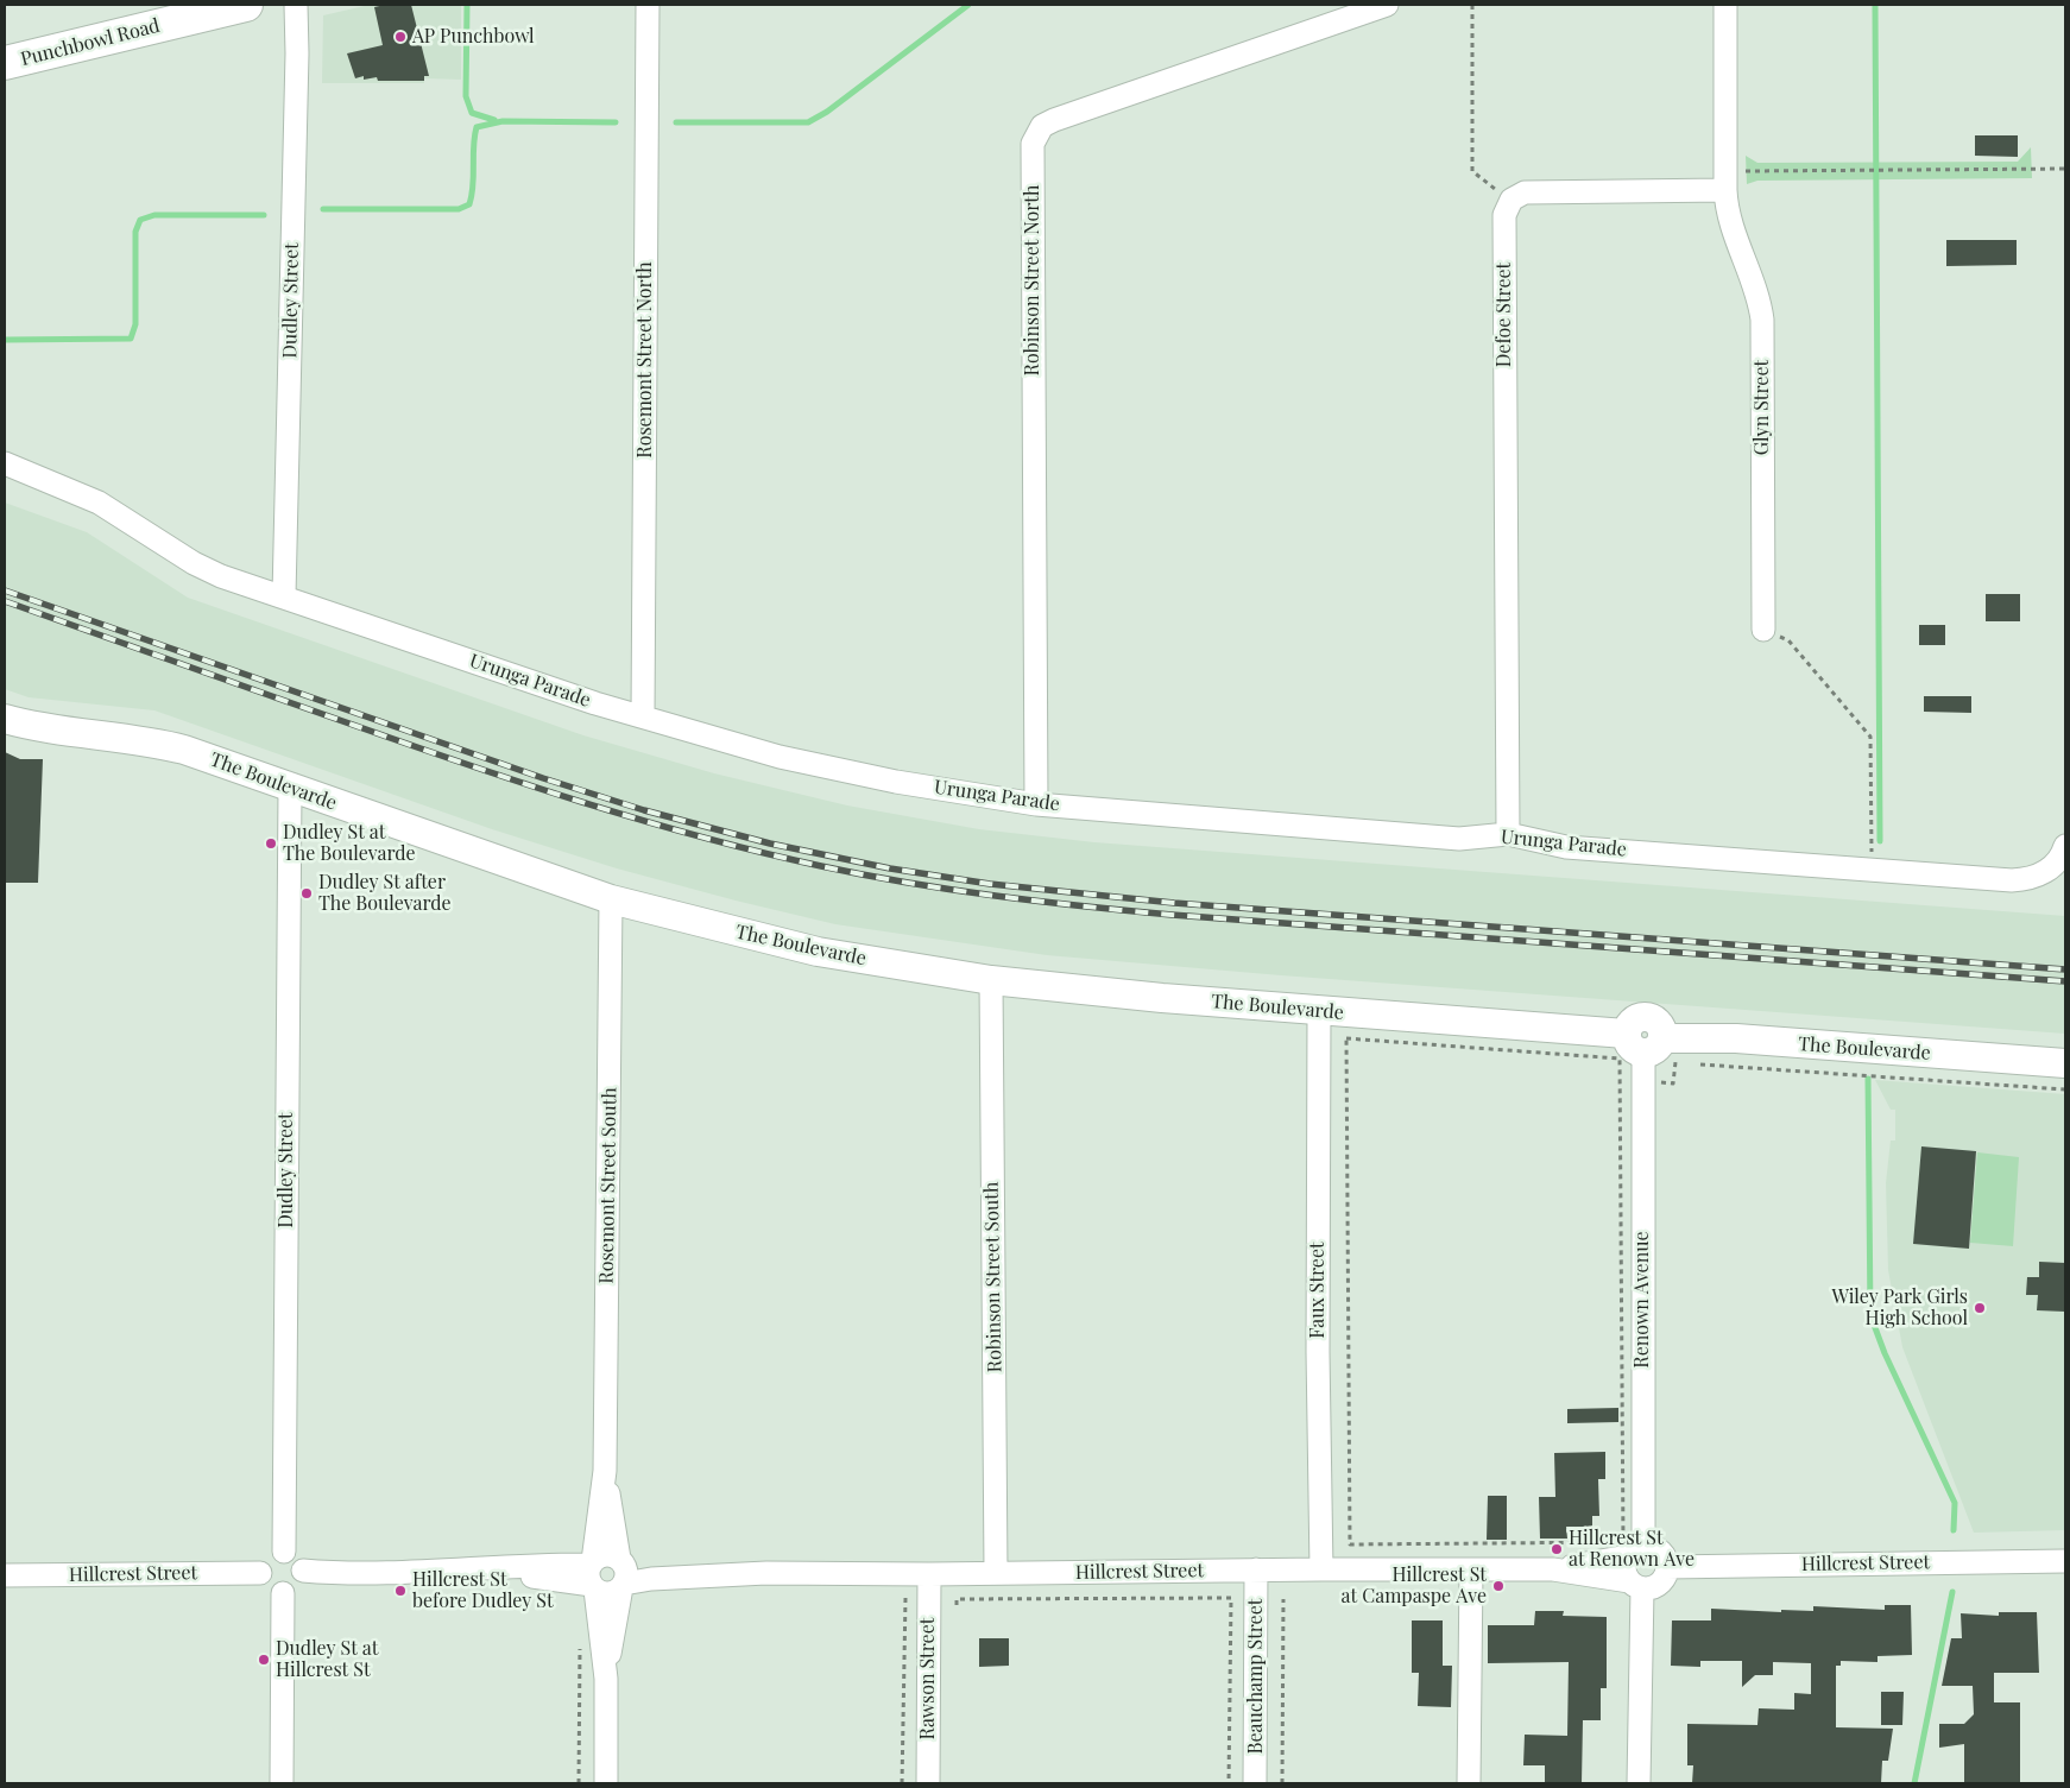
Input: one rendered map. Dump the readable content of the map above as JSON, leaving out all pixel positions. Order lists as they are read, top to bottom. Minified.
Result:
{"streets":{"main road":["Punchbowl Road"],"street":["Robinson Street North","Dudley Street","Defoe Street","Rosemont Street North","Glyn Street","Urunga Parade","The Boulevarde","Rosemont Street South","Robinson Street South","Faux Street","Renown Avenue","Hillcrest Street","Beauchamp Street","Rawson Street"]},"crossings":[["Robinson Street North","Urunga Parade"],["Dudley Street","Urunga Parade"],["Dudley Street","The Boulevarde"],["Dudley Street","Hillcrest Street"],["Defoe Street","Urunga Parade"],["Rosemont Street North","Urunga Parade"],["The Boulevarde","Rosemont Street South"],["The Boulevarde","Robinson Street South"],["The Boulevarde","Faux Street"],["The Boulevarde","Renown Avenue"],["Rosemont Street South","Hillcrest Street"],["Robinson Street South","Hillcrest Street"],["Faux Street","Hillcrest Street"],["Renown Avenue","Hillcrest Street"],["Hillcrest Street","Beauchamp Street"],["Hillcrest Street","Rawson Street"]],"places":["AP Punchbowl","Dudley St at The Boulevarde","Dudley St after The Boulevarde","Wiley Park Girls High School","Hillcrest St at Renown Ave","Hillcrest St at Campaspe Ave","Hillcrest St before Dudley St","Dudley St at Hillcrest St"]}
